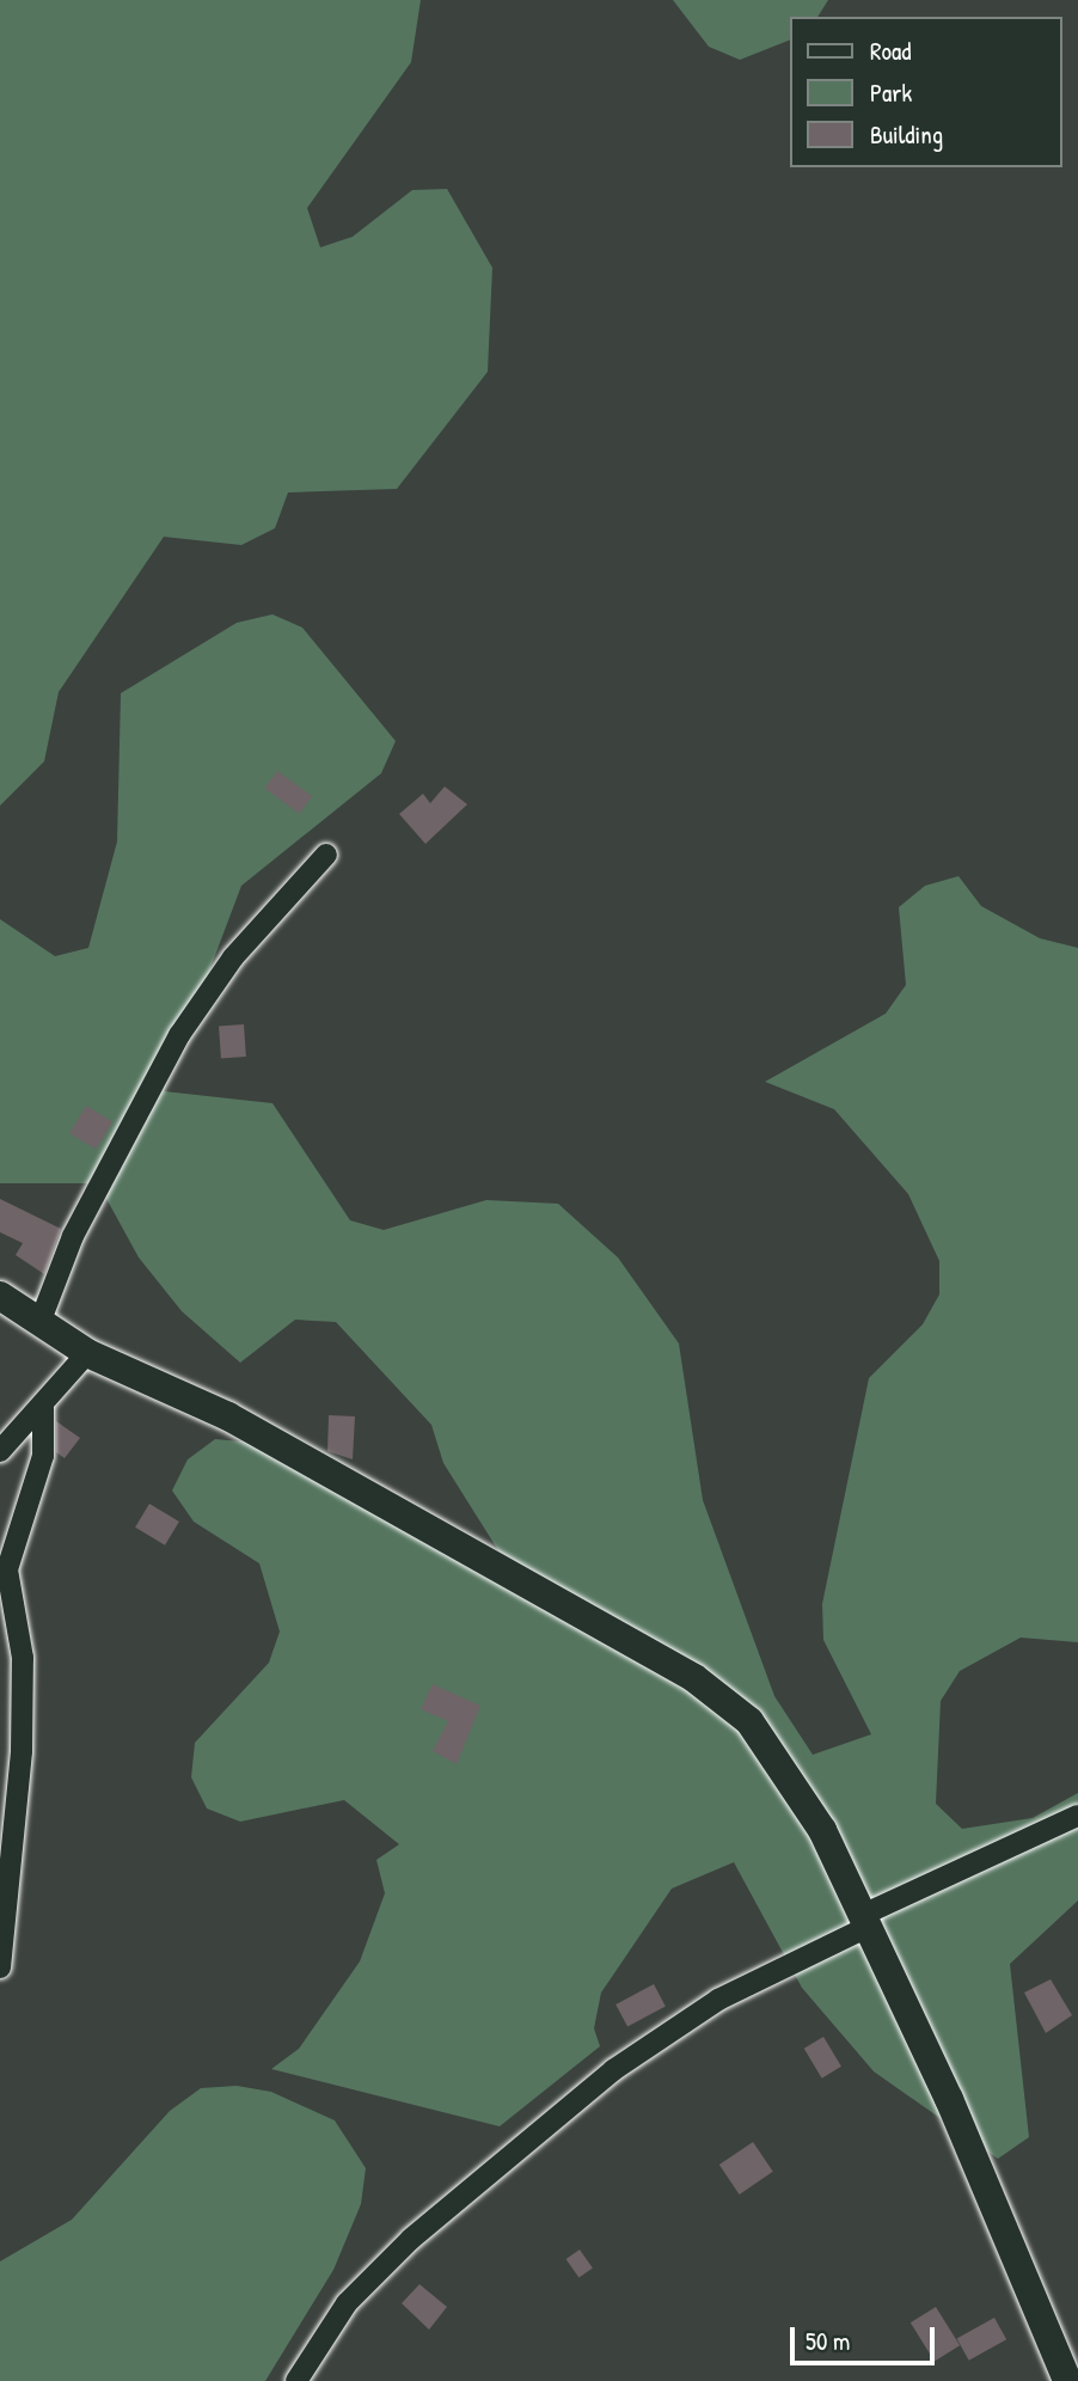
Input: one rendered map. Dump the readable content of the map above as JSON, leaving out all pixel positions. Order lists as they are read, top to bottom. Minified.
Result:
{"legend":["Road","Park","Building"],"scale_bar":"50 m"}
